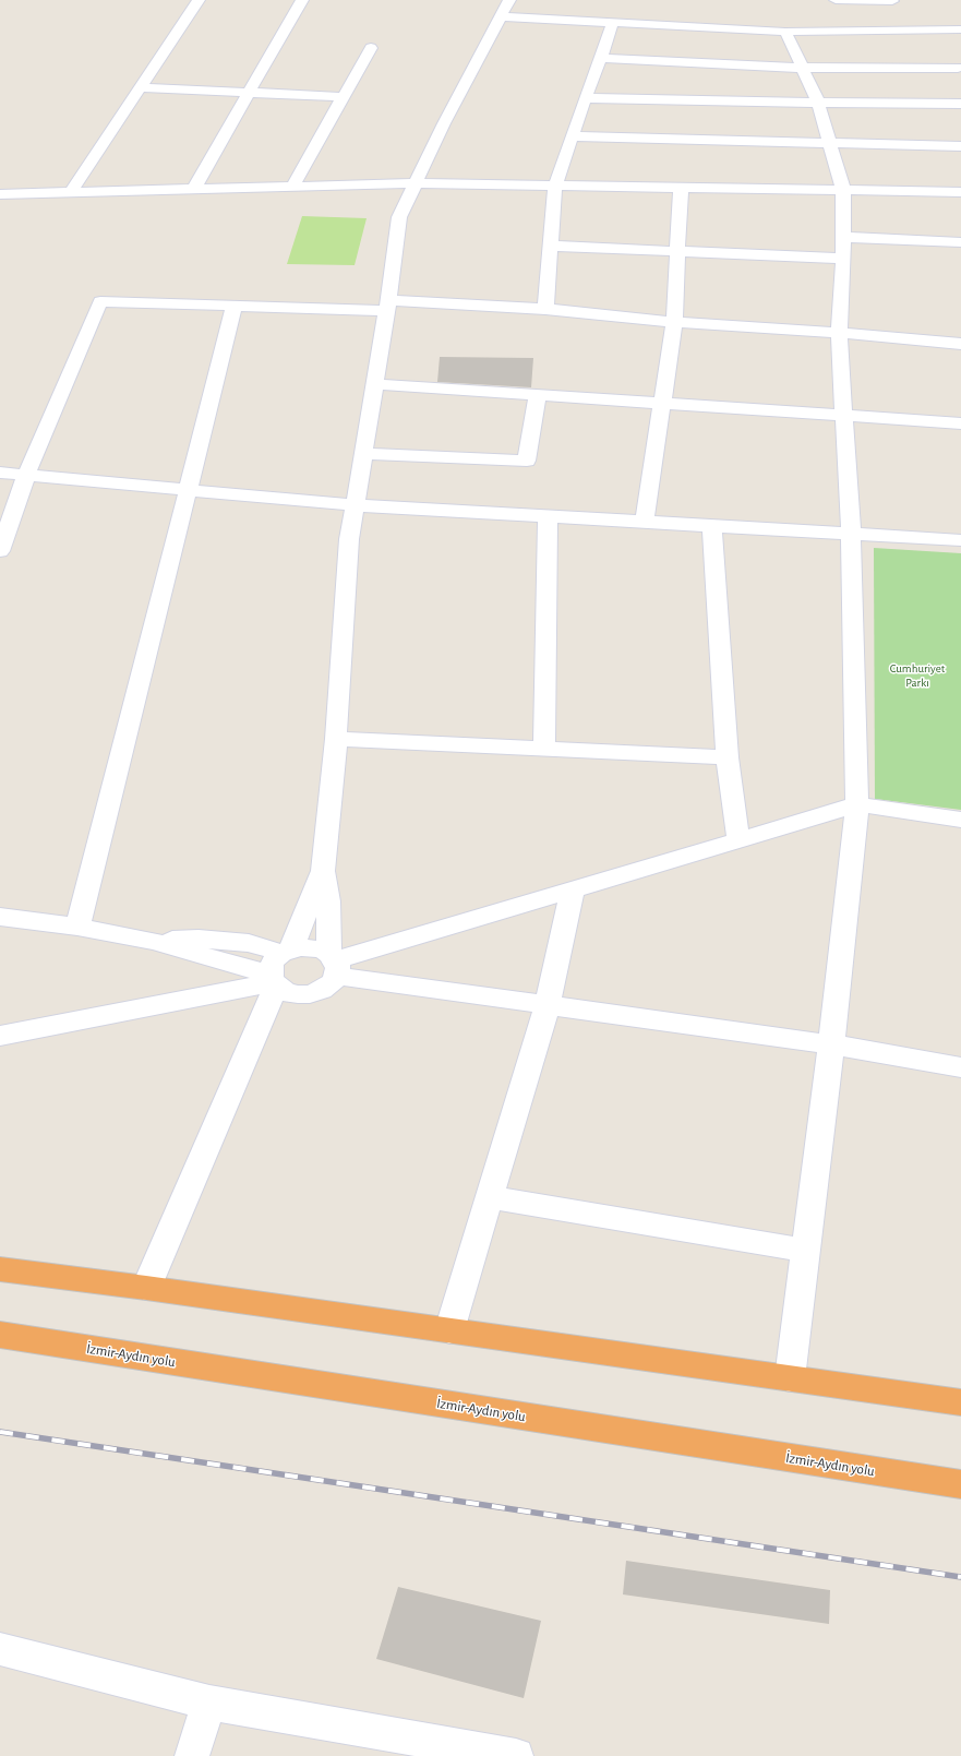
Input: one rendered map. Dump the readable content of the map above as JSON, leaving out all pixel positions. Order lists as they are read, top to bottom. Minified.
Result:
{"streets":{"highway":["İzmir-Aydın yolu"]},"parks":["Cumhuriyet Parkı"]}
